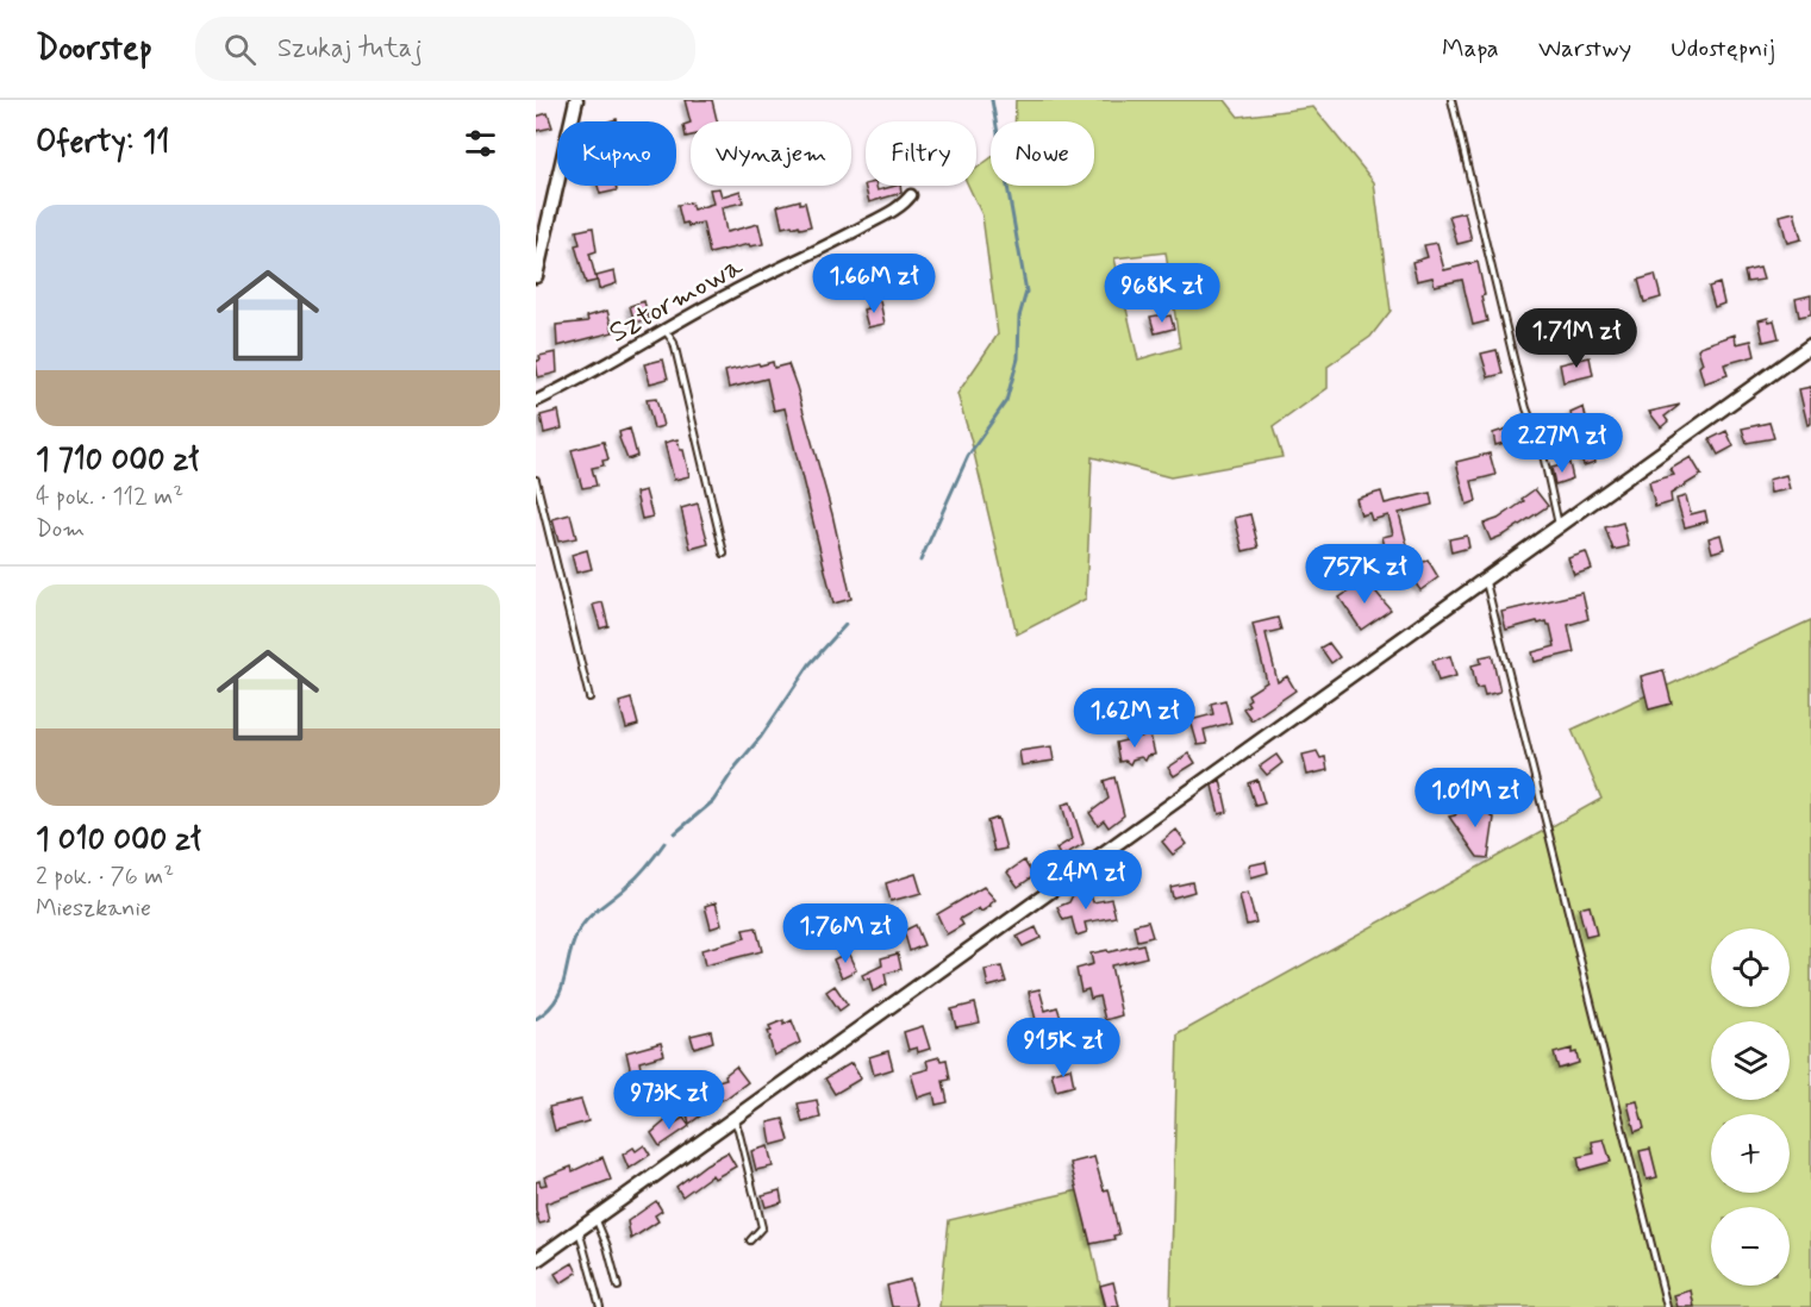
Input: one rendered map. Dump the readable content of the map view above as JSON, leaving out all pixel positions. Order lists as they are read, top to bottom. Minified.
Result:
{"streets":{"street":["Sztormowa"]},"page":{"header":"Doorstep","search":"Szukaj tutaj","nav":["Mapa","Warstwy","Udostępnij"],"heading":"Oferty: 11","chip":["Kupno","Wynajem","Filtry","Nowe"],"list":[{"name":"1 710 000 zł","note":"4 pok. · 112 m² · Dom"},{"name":"1 010 000 zł","note":"2 pok. · 76 m² · Mieszkanie"}],"price":["1.66M zł","968K zł","1.71M zł","2.27M zł","757K zł","1.62M zł","1.01M zł","2.4M zł","1.76M zł","915K zł","973K zł"],"map_buttons":["+","−"]}}
